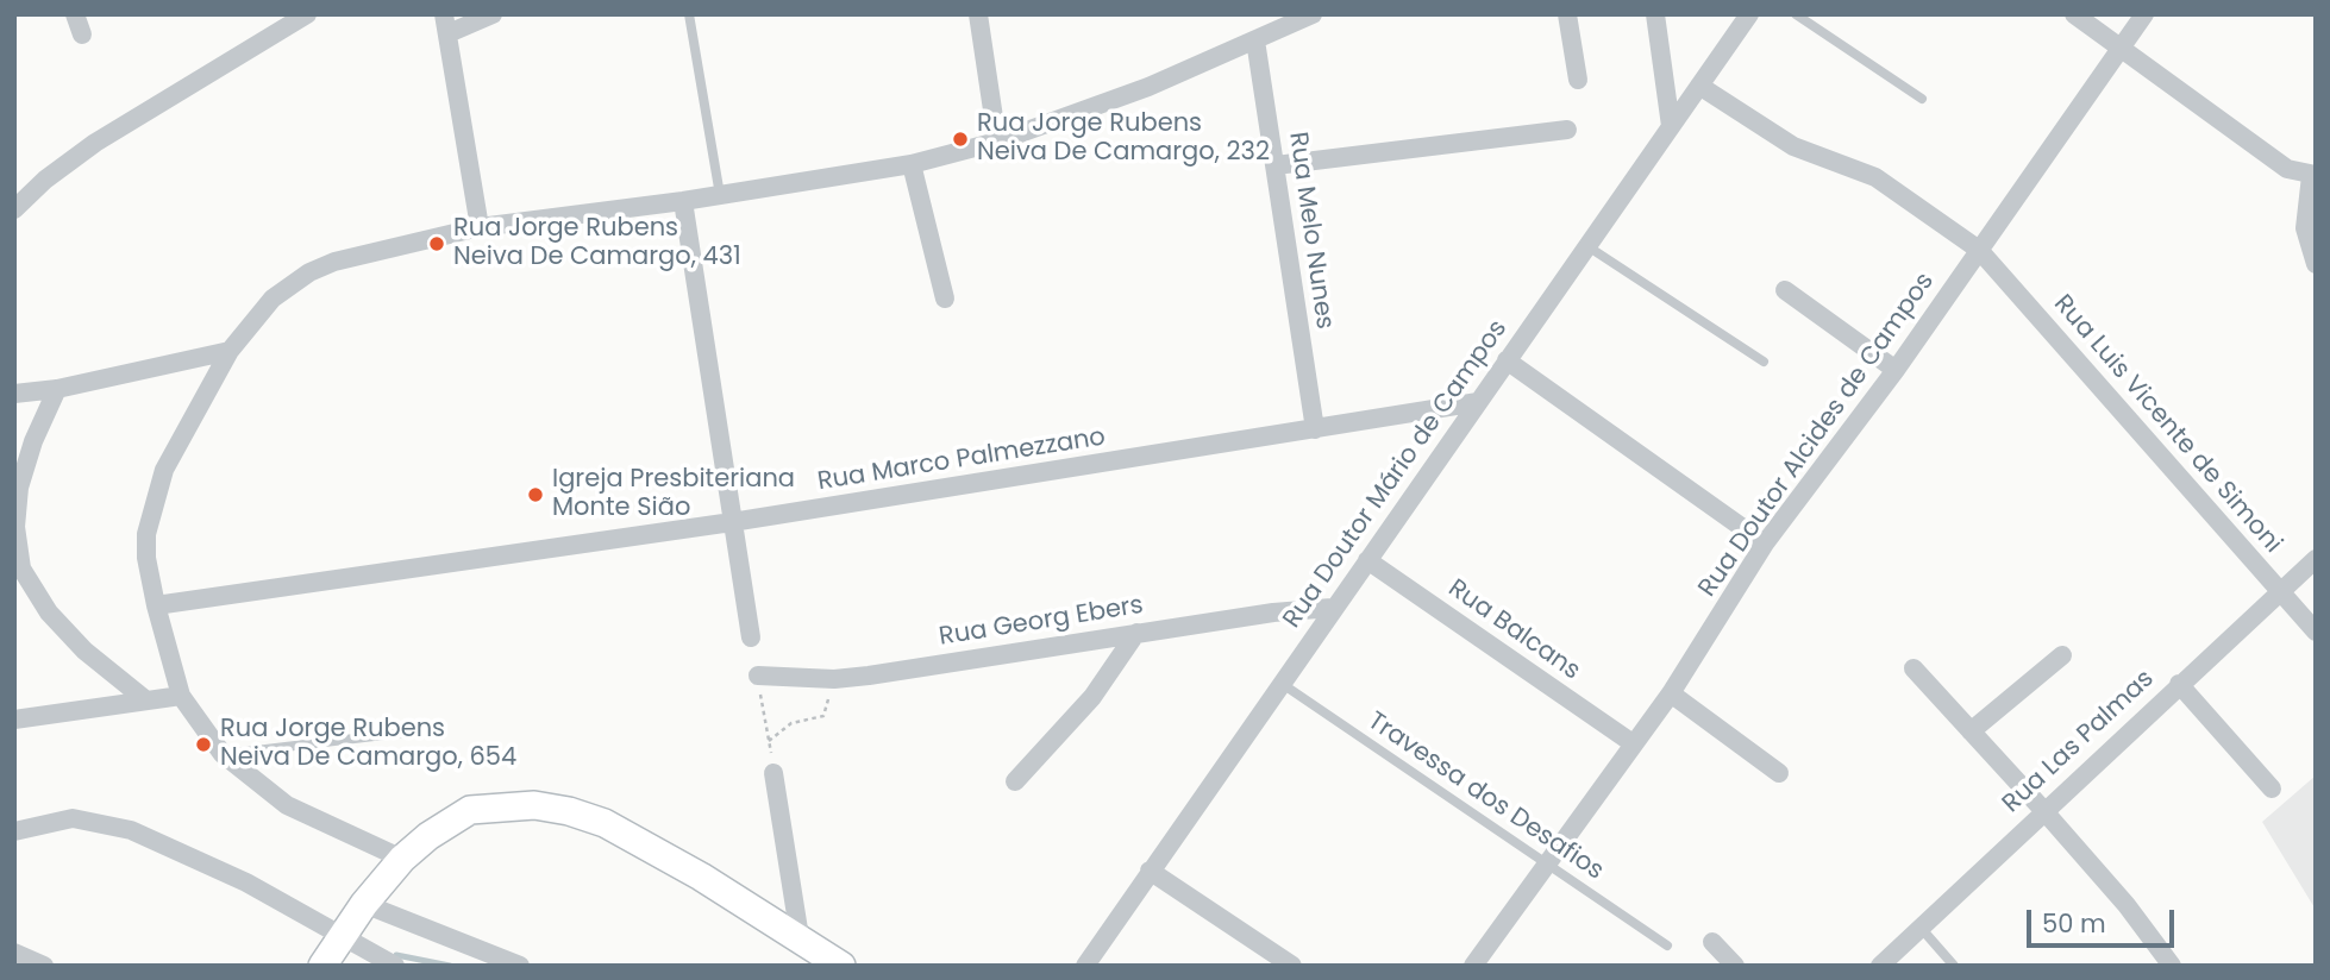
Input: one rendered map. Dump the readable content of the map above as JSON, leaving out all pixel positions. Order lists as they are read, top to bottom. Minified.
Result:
{"streets":{"street":["Rua Melo Nunes","Rua Luis Vicente de Simoni","Rua Doutor Alcides de Campos","Rua Marco Palmezzano","Rua Doutor Mário de Campos","Rua Georg Ebers","Rua Balcans","Rua Las Palmas"],"lane":["Travessa dos Desafios"]},"crossings":[["Rua Melo Nunes","Rua Marco Palmezzano"],["Rua Luis Vicente de Simoni","Rua Doutor Alcides de Campos"],["Rua Luis Vicente de Simoni","Rua Doutor Mário de Campos"],["Rua Luis Vicente de Simoni","Rua Las Palmas"],["Rua Doutor Alcides de Campos","Rua Balcans"],["Rua Doutor Alcides de Campos","Travessa dos Desafios"],["Rua Marco Palmezzano","Rua Doutor Mário de Campos"],["Rua Doutor Mário de Campos","Rua Georg Ebers"],["Rua Doutor Mário de Campos","Rua Balcans"],["Rua Doutor Mário de Campos","Travessa dos Desafios"]],"places":["Rua Jorge Rubens Neiva De Camargo, 232","Rua Jorge Rubens Neiva De Camargo, 431","Igreja Presbiteriana Monte Sião","Rua Jorge Rubens Neiva De Camargo, 654"],"scale_bar":"50 m"}
